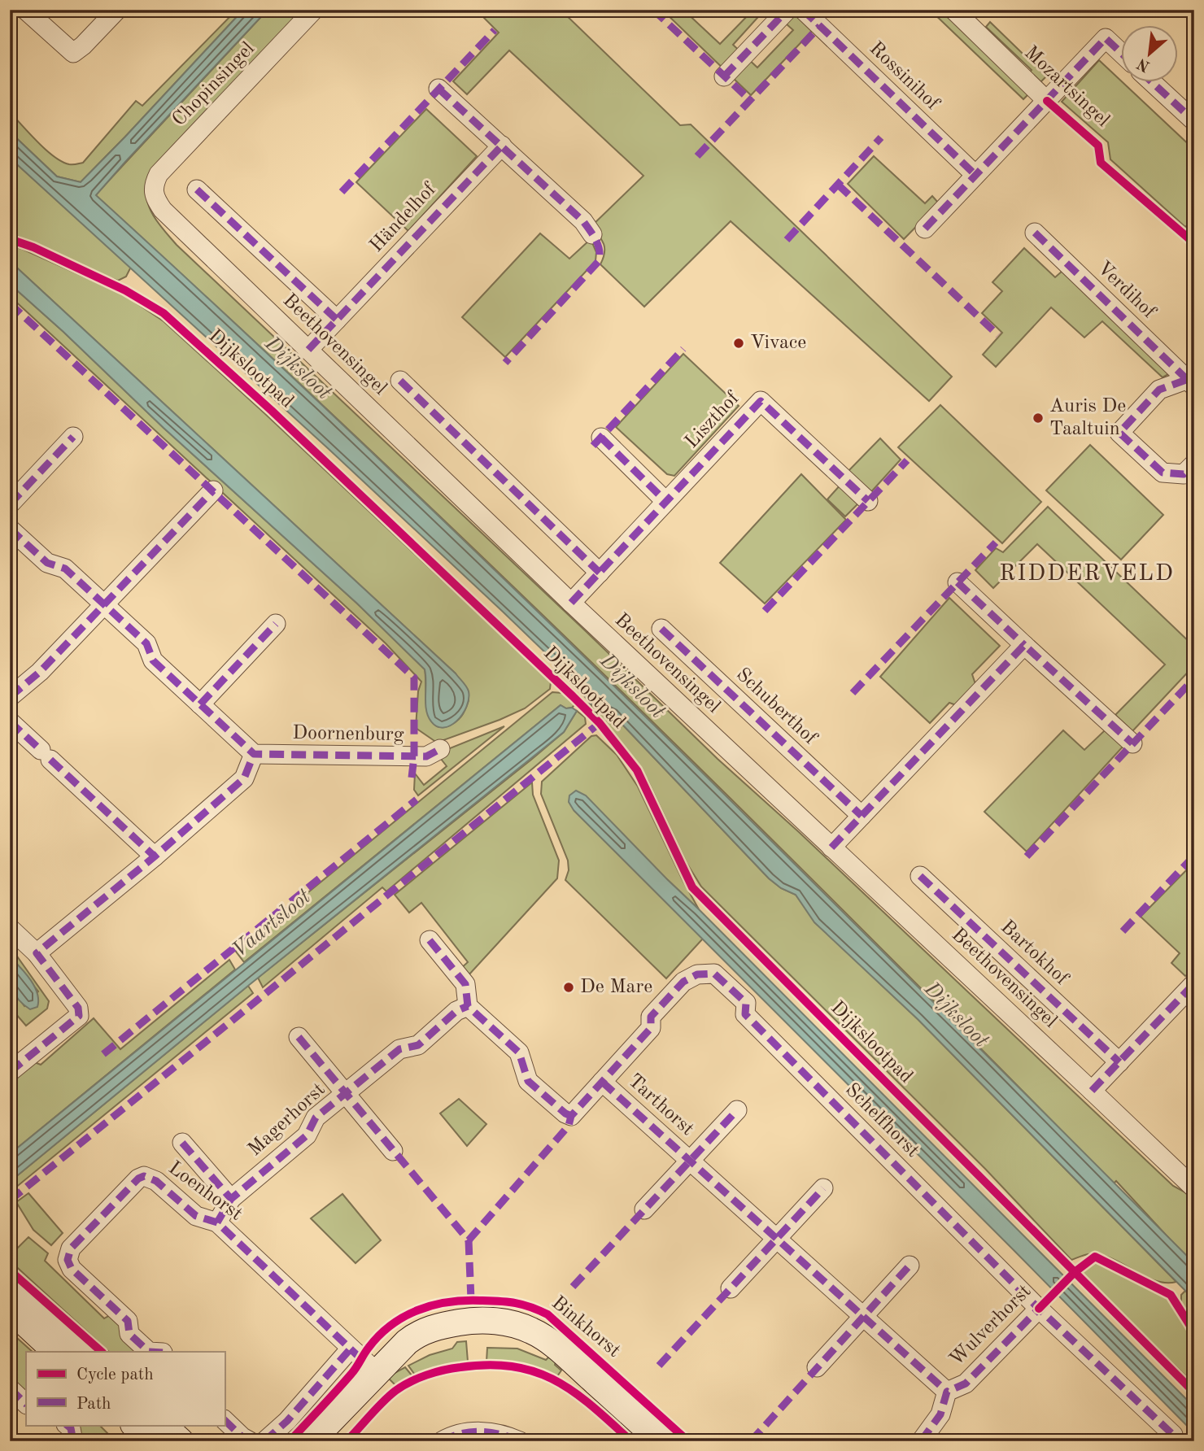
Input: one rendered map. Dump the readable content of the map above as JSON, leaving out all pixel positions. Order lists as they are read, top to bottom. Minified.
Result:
{"streets":{"street":["Rossinihof","Chopinsingel","Mozartsingel","Händelhof","Verdihof","Beethovensingel","Liszthof","Schuberthof","Doornenburg","Bartokhof","Tarthorst","Magerhorst","Schelfhorst","Loenhorst","Wulverhorst","Binkhorst"],"cycle path":["Dijkslootpad"]},"crossings":[["Chopinsingel","Beethovensingel"],["Händelhof","Beethovensingel"],["Beethovensingel","Liszthof"],["Tarthorst","Schelfhorst"],["Tarthorst","Wulverhorst"],["Magerhorst","Schelfhorst"],["Magerhorst","Loenhorst"],["Schelfhorst","Wulverhorst"],["Loenhorst","Binkhorst"]],"districts":["RIDDERVELD"],"water":["Dijksloot","Vaartsloot"],"places":["Vivace","Auris De Taaltuin","De Mare"],"legend":["Cycle path","Path"],"north":"bottom left"}
